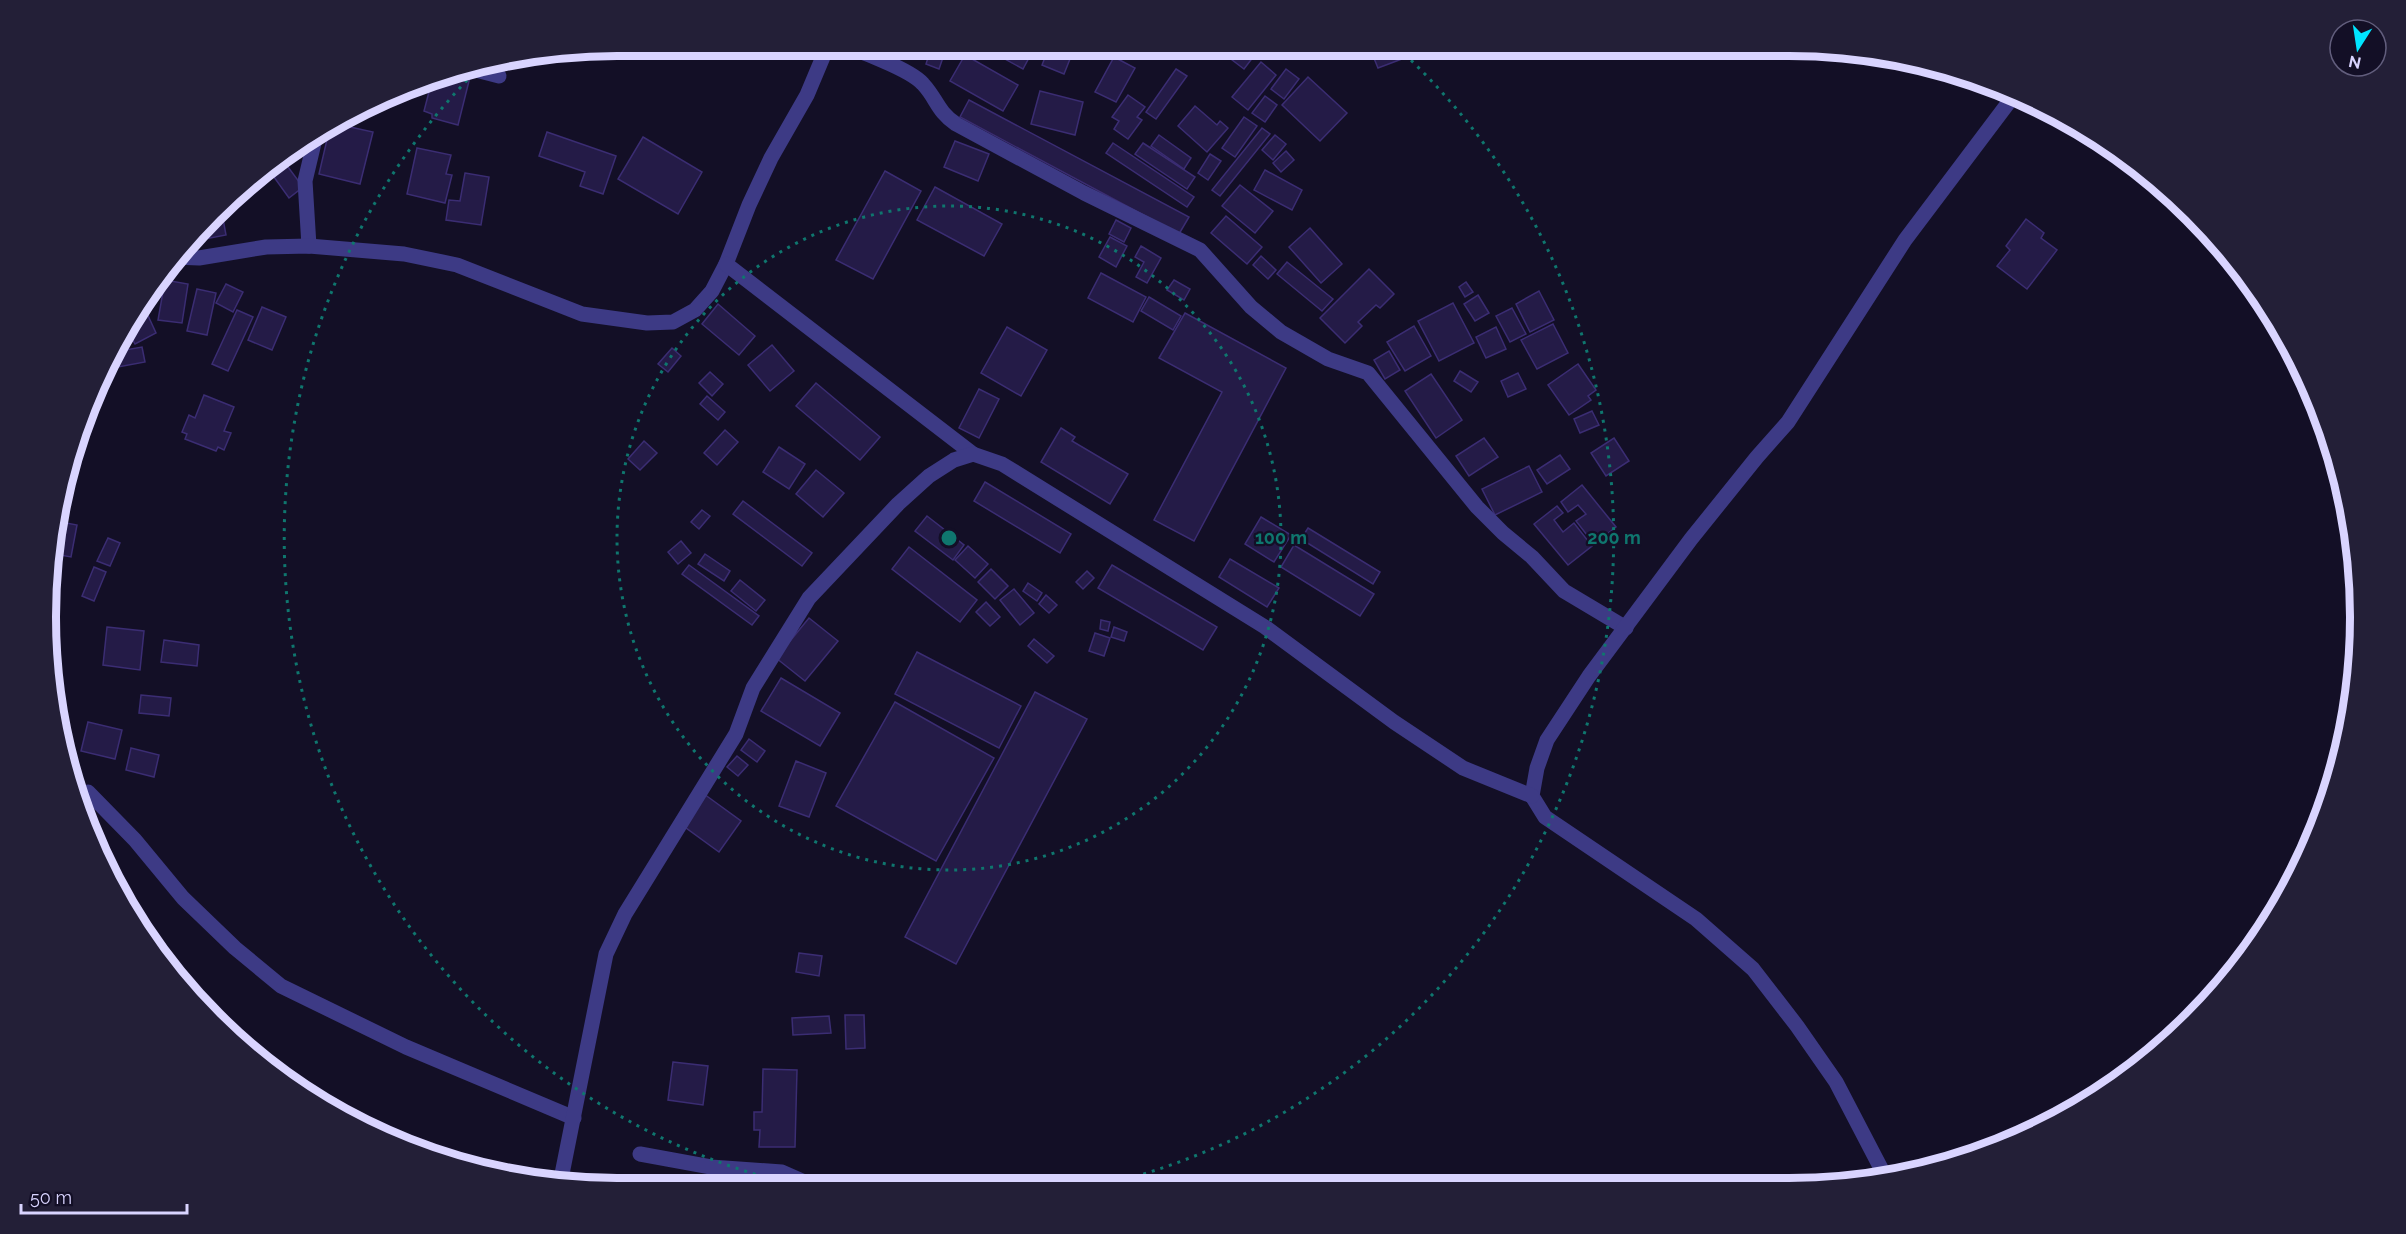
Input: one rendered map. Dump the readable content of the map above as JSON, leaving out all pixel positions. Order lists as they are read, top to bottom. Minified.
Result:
{"scale_bar":"50 m","north":"bottom","rings":["100 m","200 m"]}
